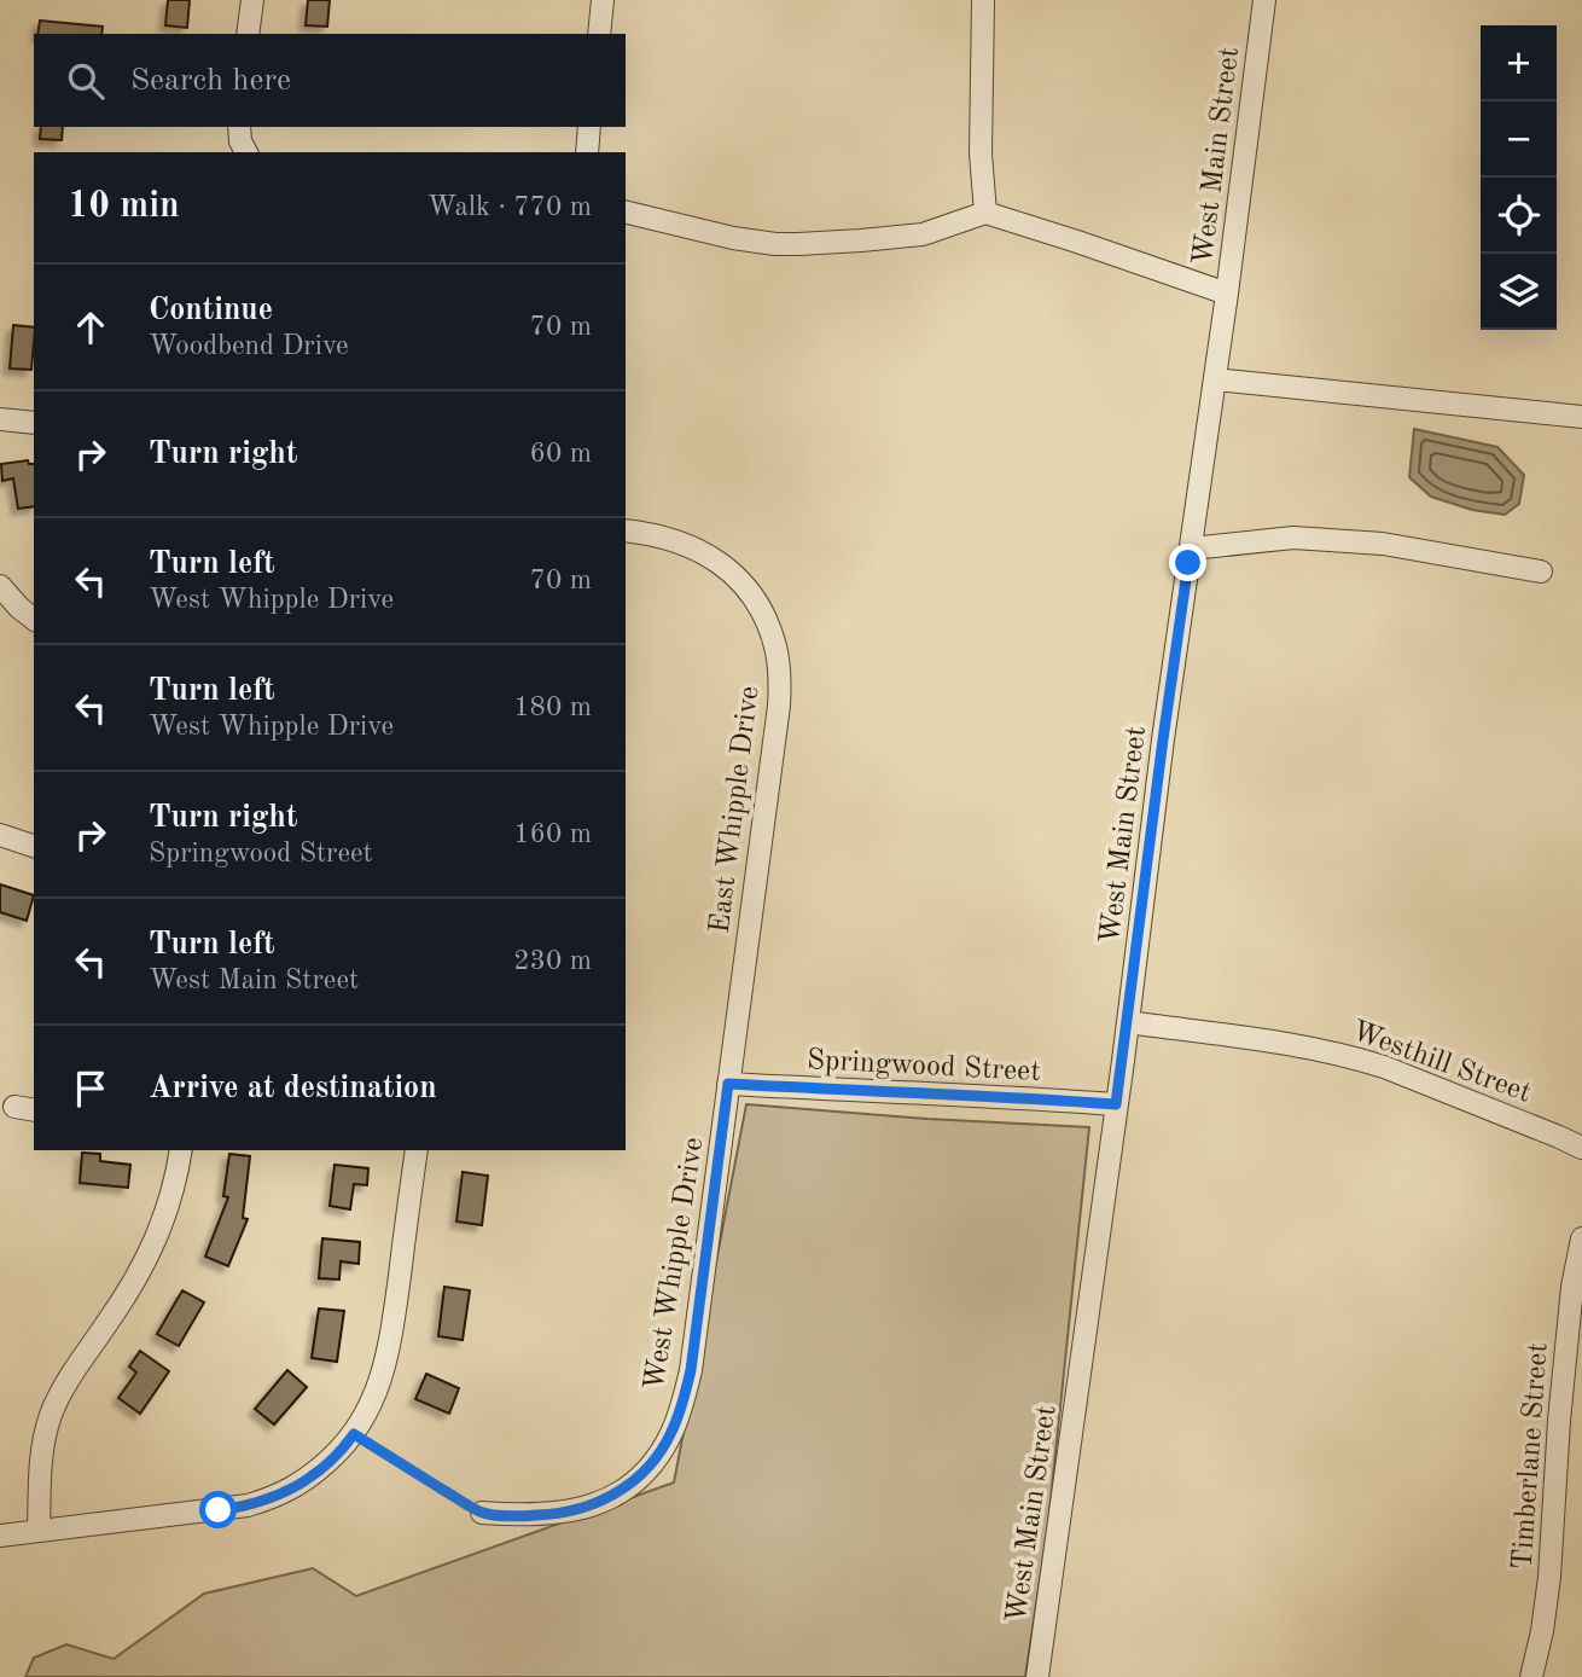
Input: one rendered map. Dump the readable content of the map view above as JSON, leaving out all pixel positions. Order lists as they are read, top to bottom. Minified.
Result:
{"streets":{"street":["West Main Street","East Whipple Drive","Westhill Street","Springwood Street","West Whipple Drive","Timberlane Street"]},"crossings":[["West Main Street","Westhill Street"],["West Main Street","Springwood Street"],["East Whipple Drive","Springwood Street"],["East Whipple Drive","West Whipple Drive"],["Springwood Street","West Whipple Drive"]],"page":{"map_buttons":["+","−"],"search":"Search here","heading":["10 min","Walk · 770 m"],"list":[["Continue","Woodbend Drive","70 m"],["Turn right","60 m"],["Turn left","West Whipple Drive","70 m"],["Turn left","West Whipple Drive","180 m"],["Turn right","Springwood Street","160 m"],["Turn left","West Main Street","230 m"],"Arrive at destination"]}}
